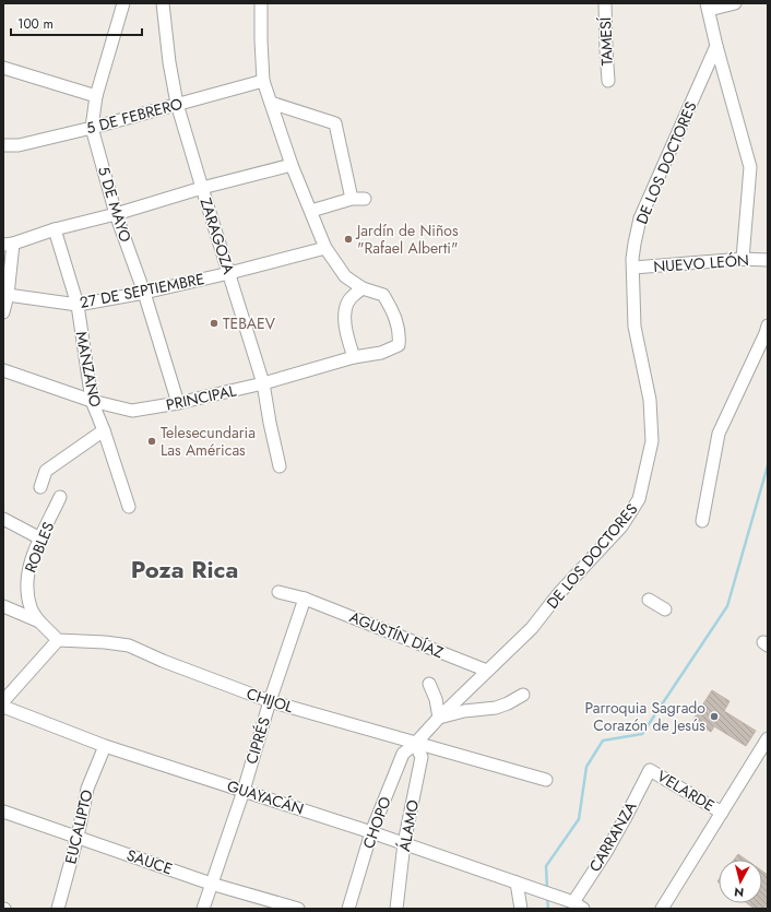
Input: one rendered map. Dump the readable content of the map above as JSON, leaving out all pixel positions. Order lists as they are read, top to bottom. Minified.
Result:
{"streets":{"street":["TAMESÍ","5 DE FEBRERO","DE LOS DOCTORES","5 DE MAYO","ZARAGOZA","NUEVO LEÓN","27 DE SEPTIEMBRE","MANZANO","PRINCIPAL","ROBLES","AGUSTÍN DÍAZ","CHIJOL","CIPRÉS","VELARDE","GUAYACÁN","CHOPO","ÁLAMO","EUCALIPTO","CARRANZA","SAUCE"]},"crossings":[["5 DE FEBRERO","5 DE MAYO"],["5 DE FEBRERO","ZARAGOZA"],["DE LOS DOCTORES","NUEVO LEÓN"],["DE LOS DOCTORES","AGUSTÍN DÍAZ"],["DE LOS DOCTORES","CHIJOL"],["DE LOS DOCTORES","CHOPO"],["DE LOS DOCTORES","ÁLAMO"],["5 DE MAYO","27 DE SEPTIEMBRE"],["5 DE MAYO","PRINCIPAL"],["ZARAGOZA","27 DE SEPTIEMBRE"],["ZARAGOZA","PRINCIPAL"],["27 DE SEPTIEMBRE","MANZANO"],["MANZANO","PRINCIPAL"],["AGUSTÍN DÍAZ","CIPRÉS"],["CHIJOL","CIPRÉS"],["CHIJOL","CHOPO"],["CHIJOL","ÁLAMO"],["CIPRÉS","GUAYACÁN"],["CIPRÉS","SAUCE"],["VELARDE","CARRANZA"],["GUAYACÁN","CHOPO"],["GUAYACÁN","ÁLAMO"],["GUAYACÁN","EUCALIPTO"],["GUAYACÁN","CARRANZA"],["CHOPO","ÁLAMO"],["EUCALIPTO","SAUCE"]],"districts":["Poza Rica"],"places":["Jardín de Niños \"Rafael Alberti\"","TEBAEV","Telesecundaria Las Américas","Parroquia Sagrado Corazón de Jesús"],"scale_bar":"100 m","north":"bottom"}
